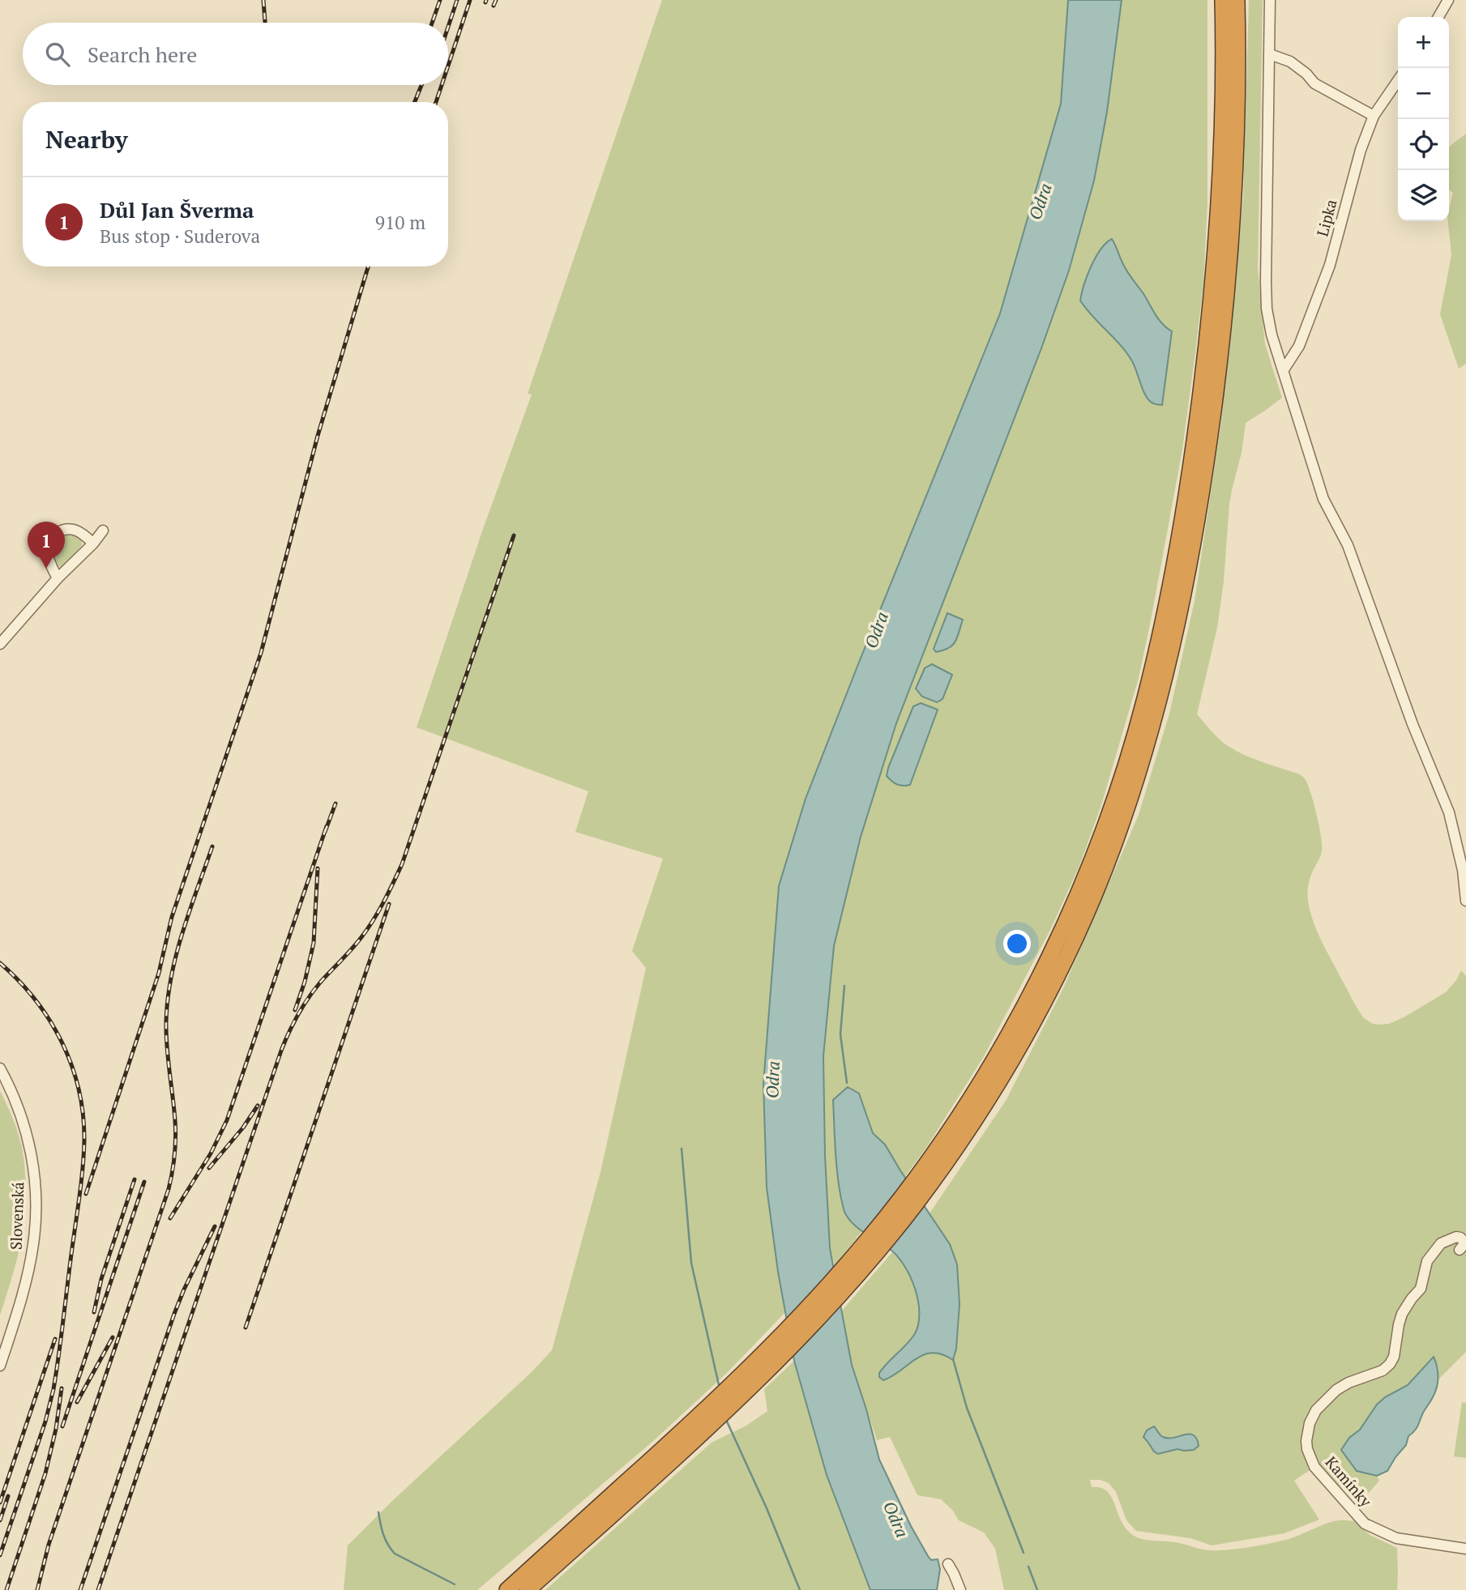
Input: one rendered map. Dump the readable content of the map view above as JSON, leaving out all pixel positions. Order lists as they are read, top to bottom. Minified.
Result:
{"streets":{"street":["Lipka","Slovenská","Kamínky"]},"water":["Odra"],"page":{"map_buttons":["+","−"],"search":"Search here","heading":"Nearby","list":[{"mark":"1","name":"Důl Jan Šverma","note":"Bus stop · Suderova","value":"910 m"}],"pins":"1"}}
